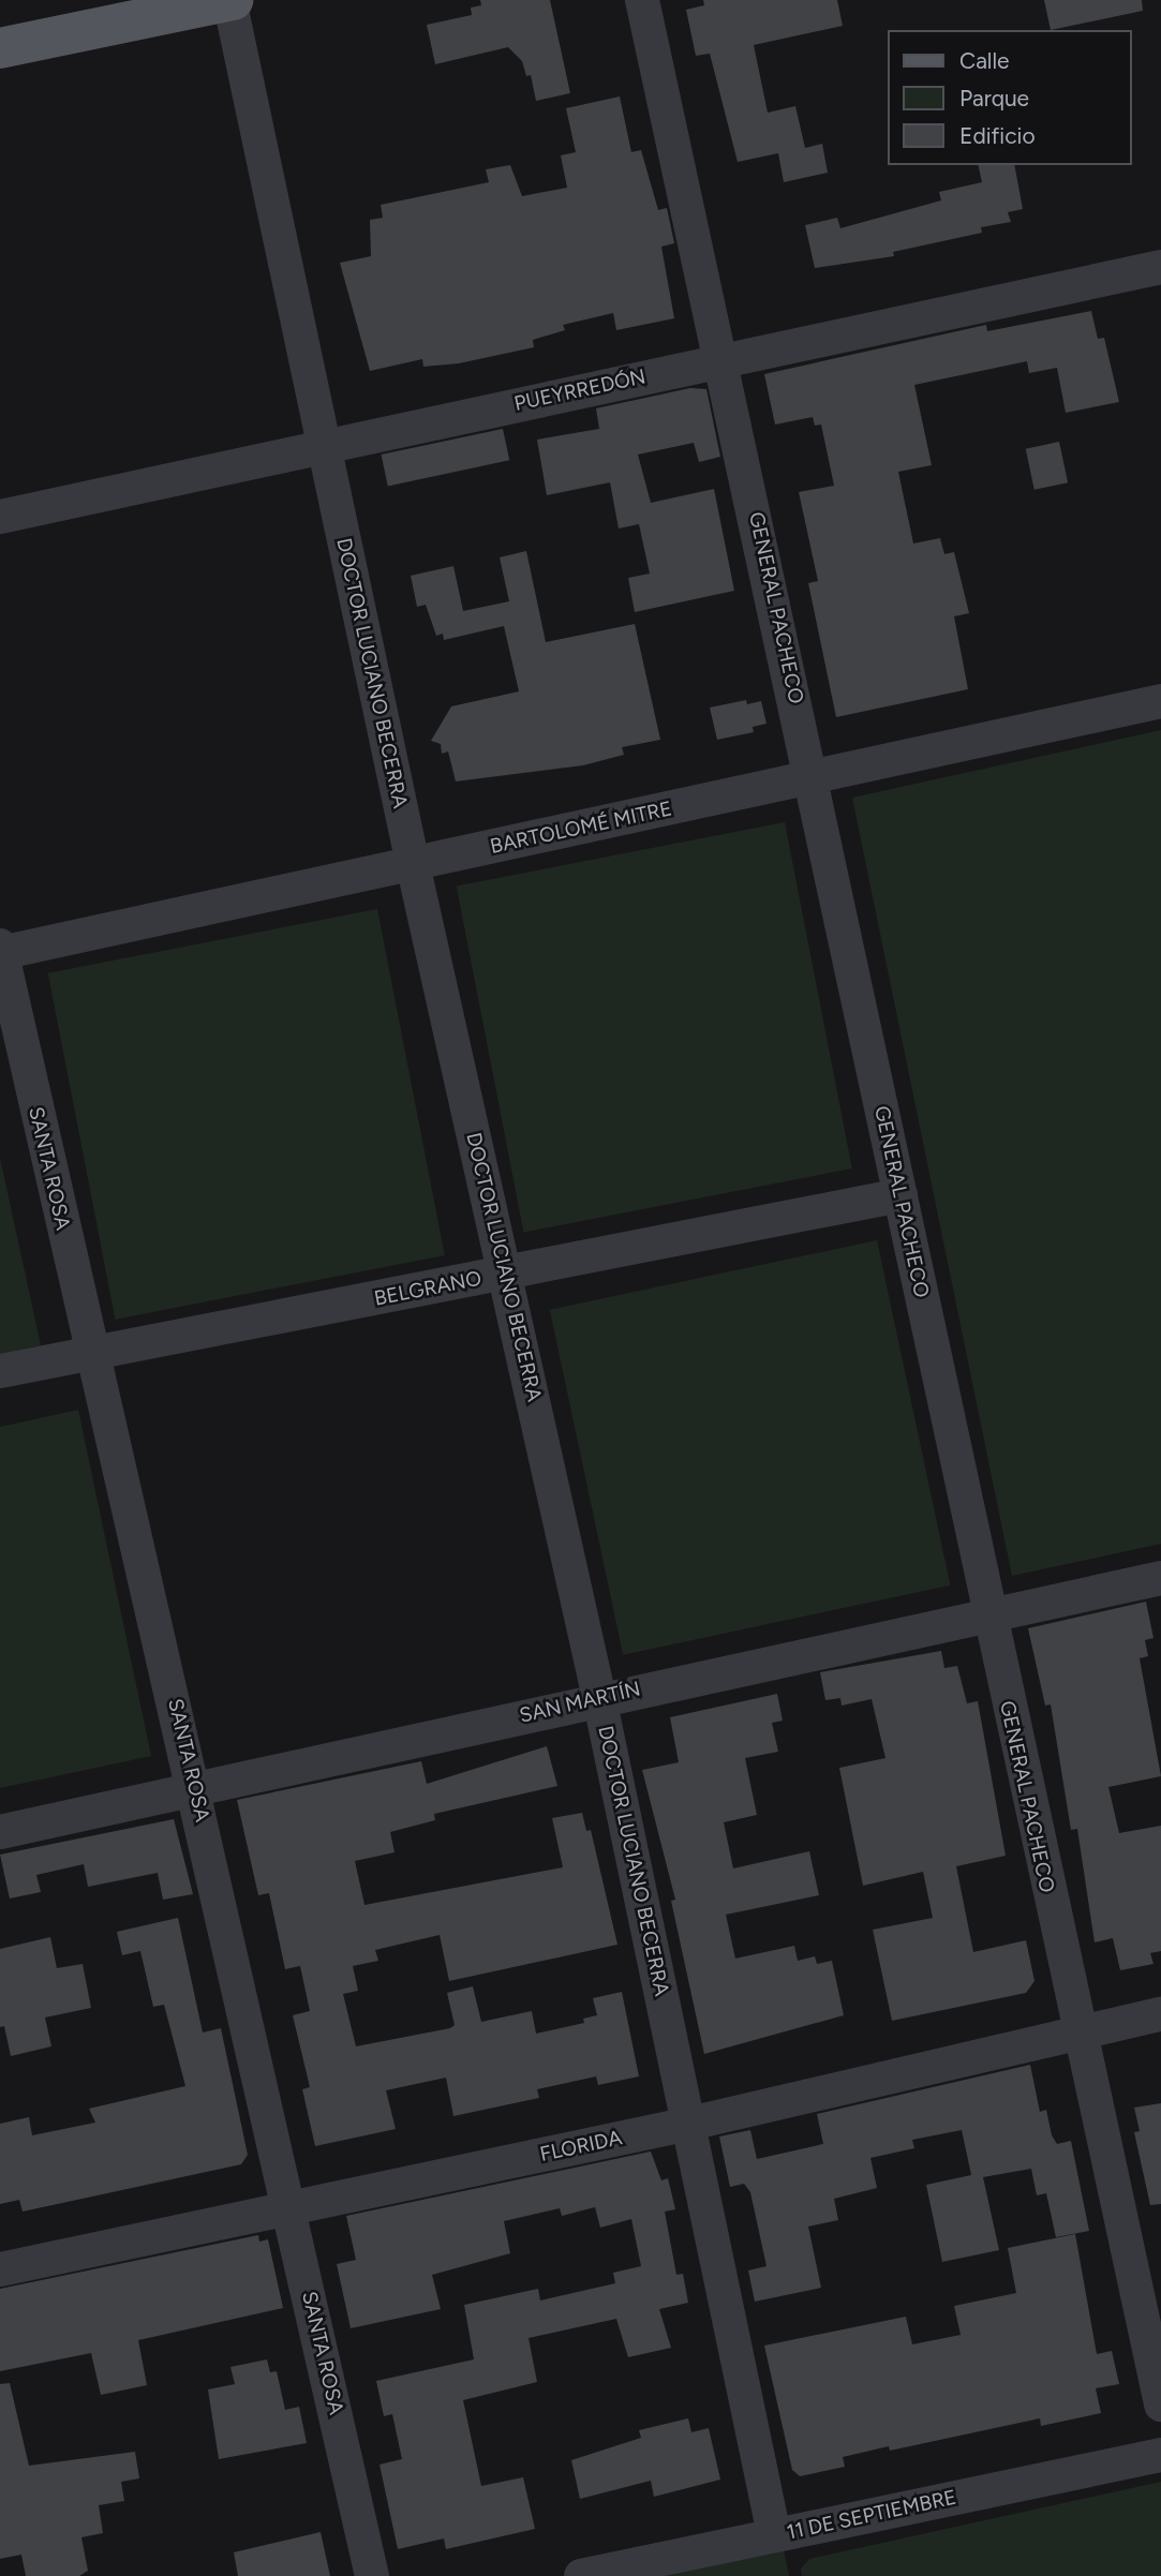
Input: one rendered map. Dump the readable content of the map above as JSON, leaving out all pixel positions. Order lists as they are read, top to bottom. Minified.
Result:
{"streets":{"street":["PUEYRREDÓN","GENERAL PACHECO","DOCTOR LUCIANO BECERRA","BARTOLOMÉ MITRE","SANTA ROSA","BELGRANO","SAN MARTÍN","FLORIDA","11 DE SEPTIEMBRE"]},"crossings":[["PUEYRREDÓN","GENERAL PACHECO"],["PUEYRREDÓN","DOCTOR LUCIANO BECERRA"],["GENERAL PACHECO","BARTOLOMÉ MITRE"],["GENERAL PACHECO","BELGRANO"],["GENERAL PACHECO","SAN MARTÍN"],["GENERAL PACHECO","FLORIDA"],["DOCTOR LUCIANO BECERRA","BARTOLOMÉ MITRE"],["DOCTOR LUCIANO BECERRA","BELGRANO"],["DOCTOR LUCIANO BECERRA","SAN MARTÍN"],["DOCTOR LUCIANO BECERRA","FLORIDA"],["DOCTOR LUCIANO BECERRA","11 DE SEPTIEMBRE"],["BARTOLOMÉ MITRE","SANTA ROSA"],["SANTA ROSA","BELGRANO"],["SANTA ROSA","SAN MARTÍN"],["SANTA ROSA","FLORIDA"]],"legend":["Calle","Parque","Edificio"]}
